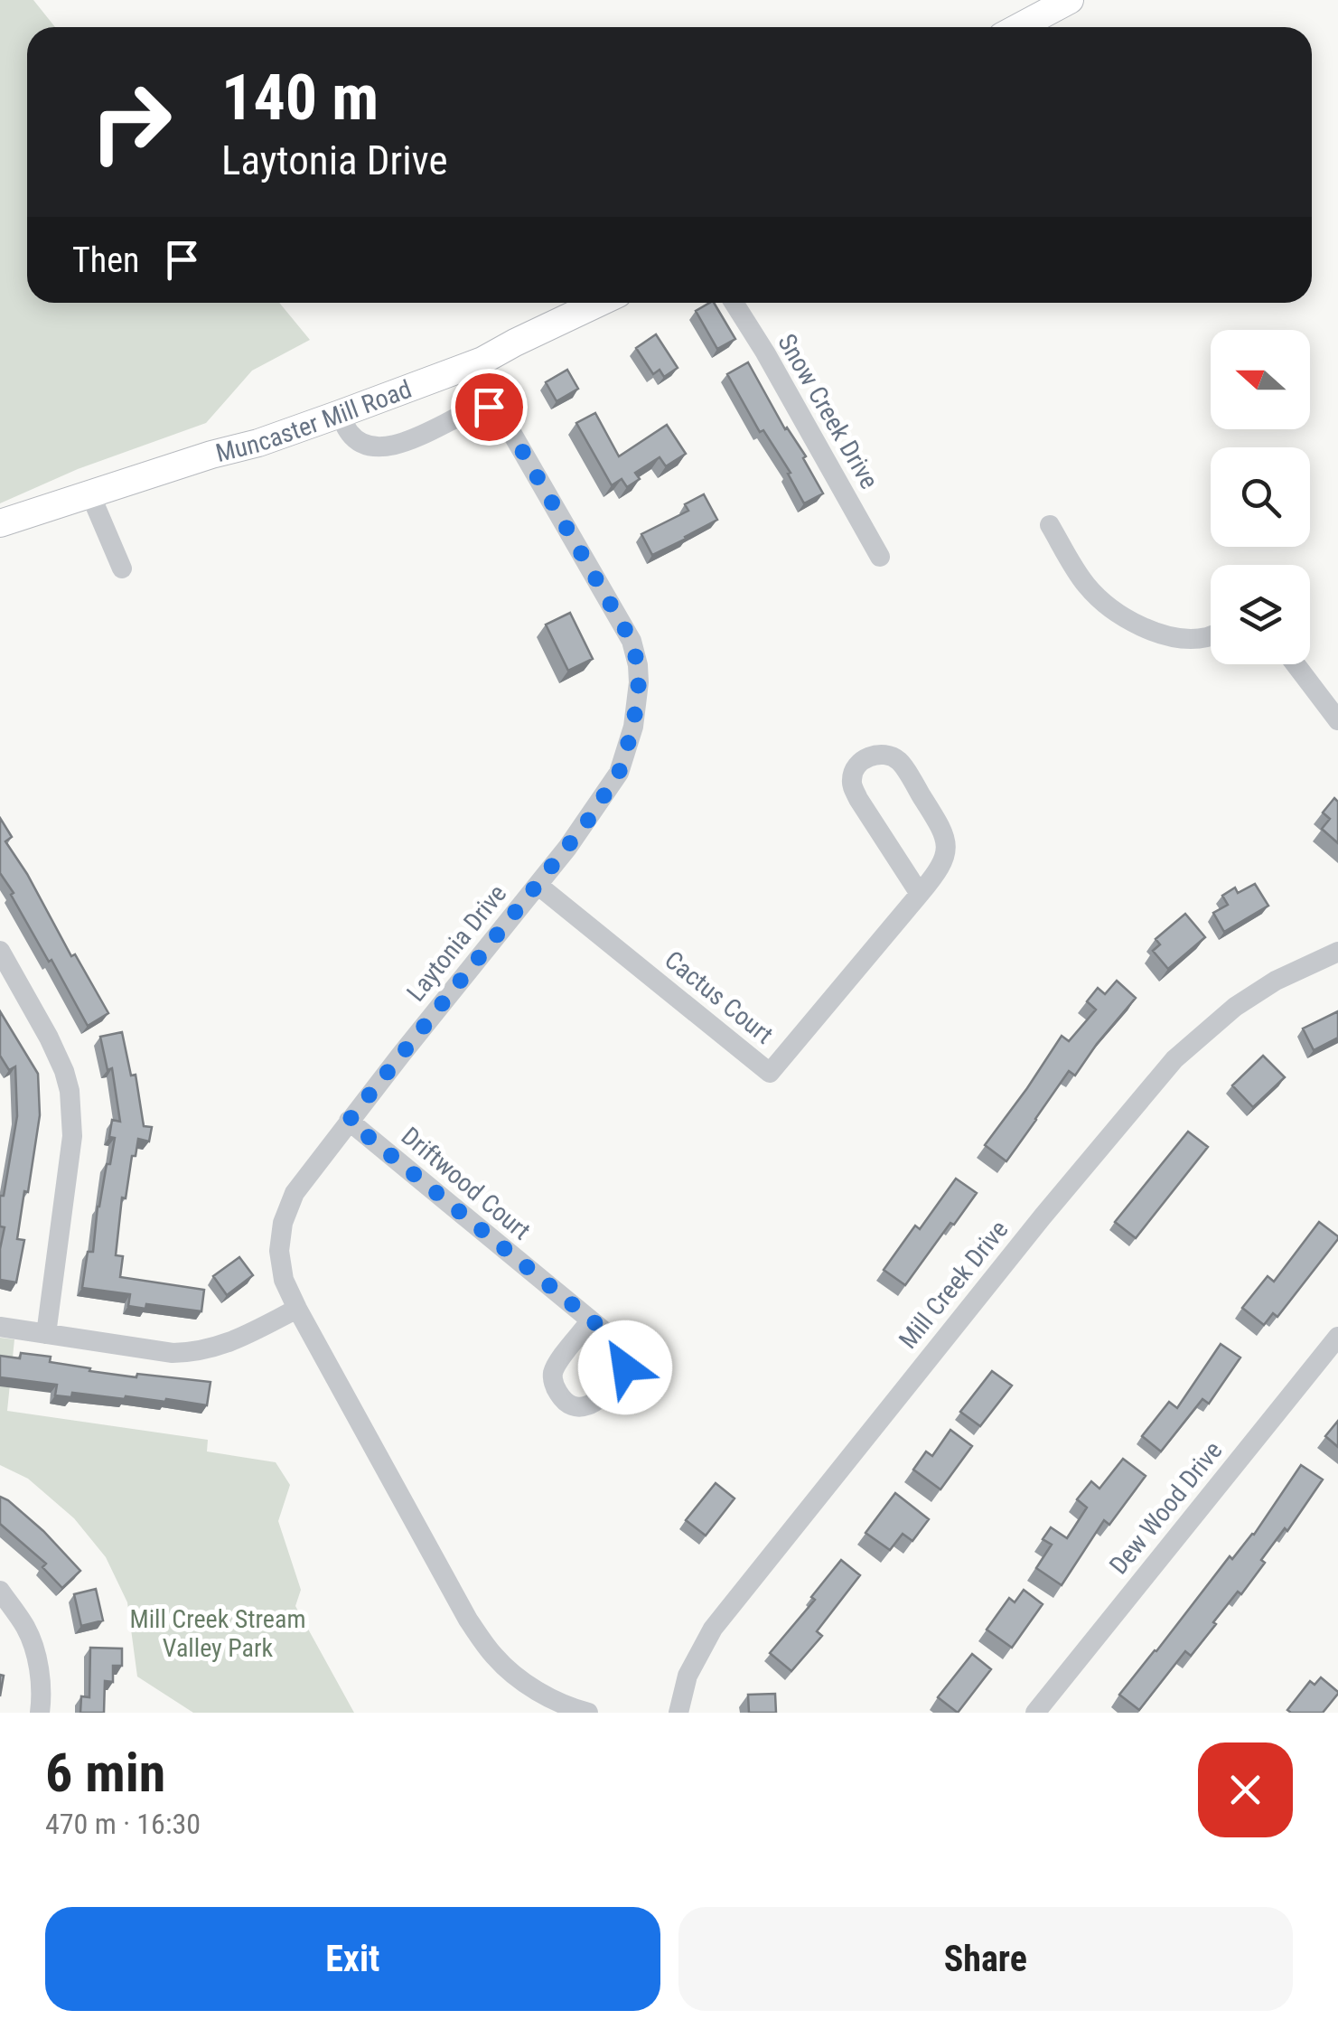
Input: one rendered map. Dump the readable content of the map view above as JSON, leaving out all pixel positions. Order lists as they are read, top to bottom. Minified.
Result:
{"streets":{"main road":["Muncaster Mill Road"],"street":["Snow Creek Drive","Laytonia Drive","Cactus Court","Driftwood Court","Mill Creek Drive","Dew Wood Drive"]},"crossings":[["Muncaster Mill Road","Laytonia Drive"],["Laytonia Drive","Cactus Court"],["Laytonia Drive","Driftwood Court"]],"parks":["Mill Creek Stream Valley Park"],"north":"left","page":{"turn":["140 m","Laytonia Drive"],"then":"Then","heading":["6 min","470 m · 16:30"],"buttons":["Exit","Share"]}}
